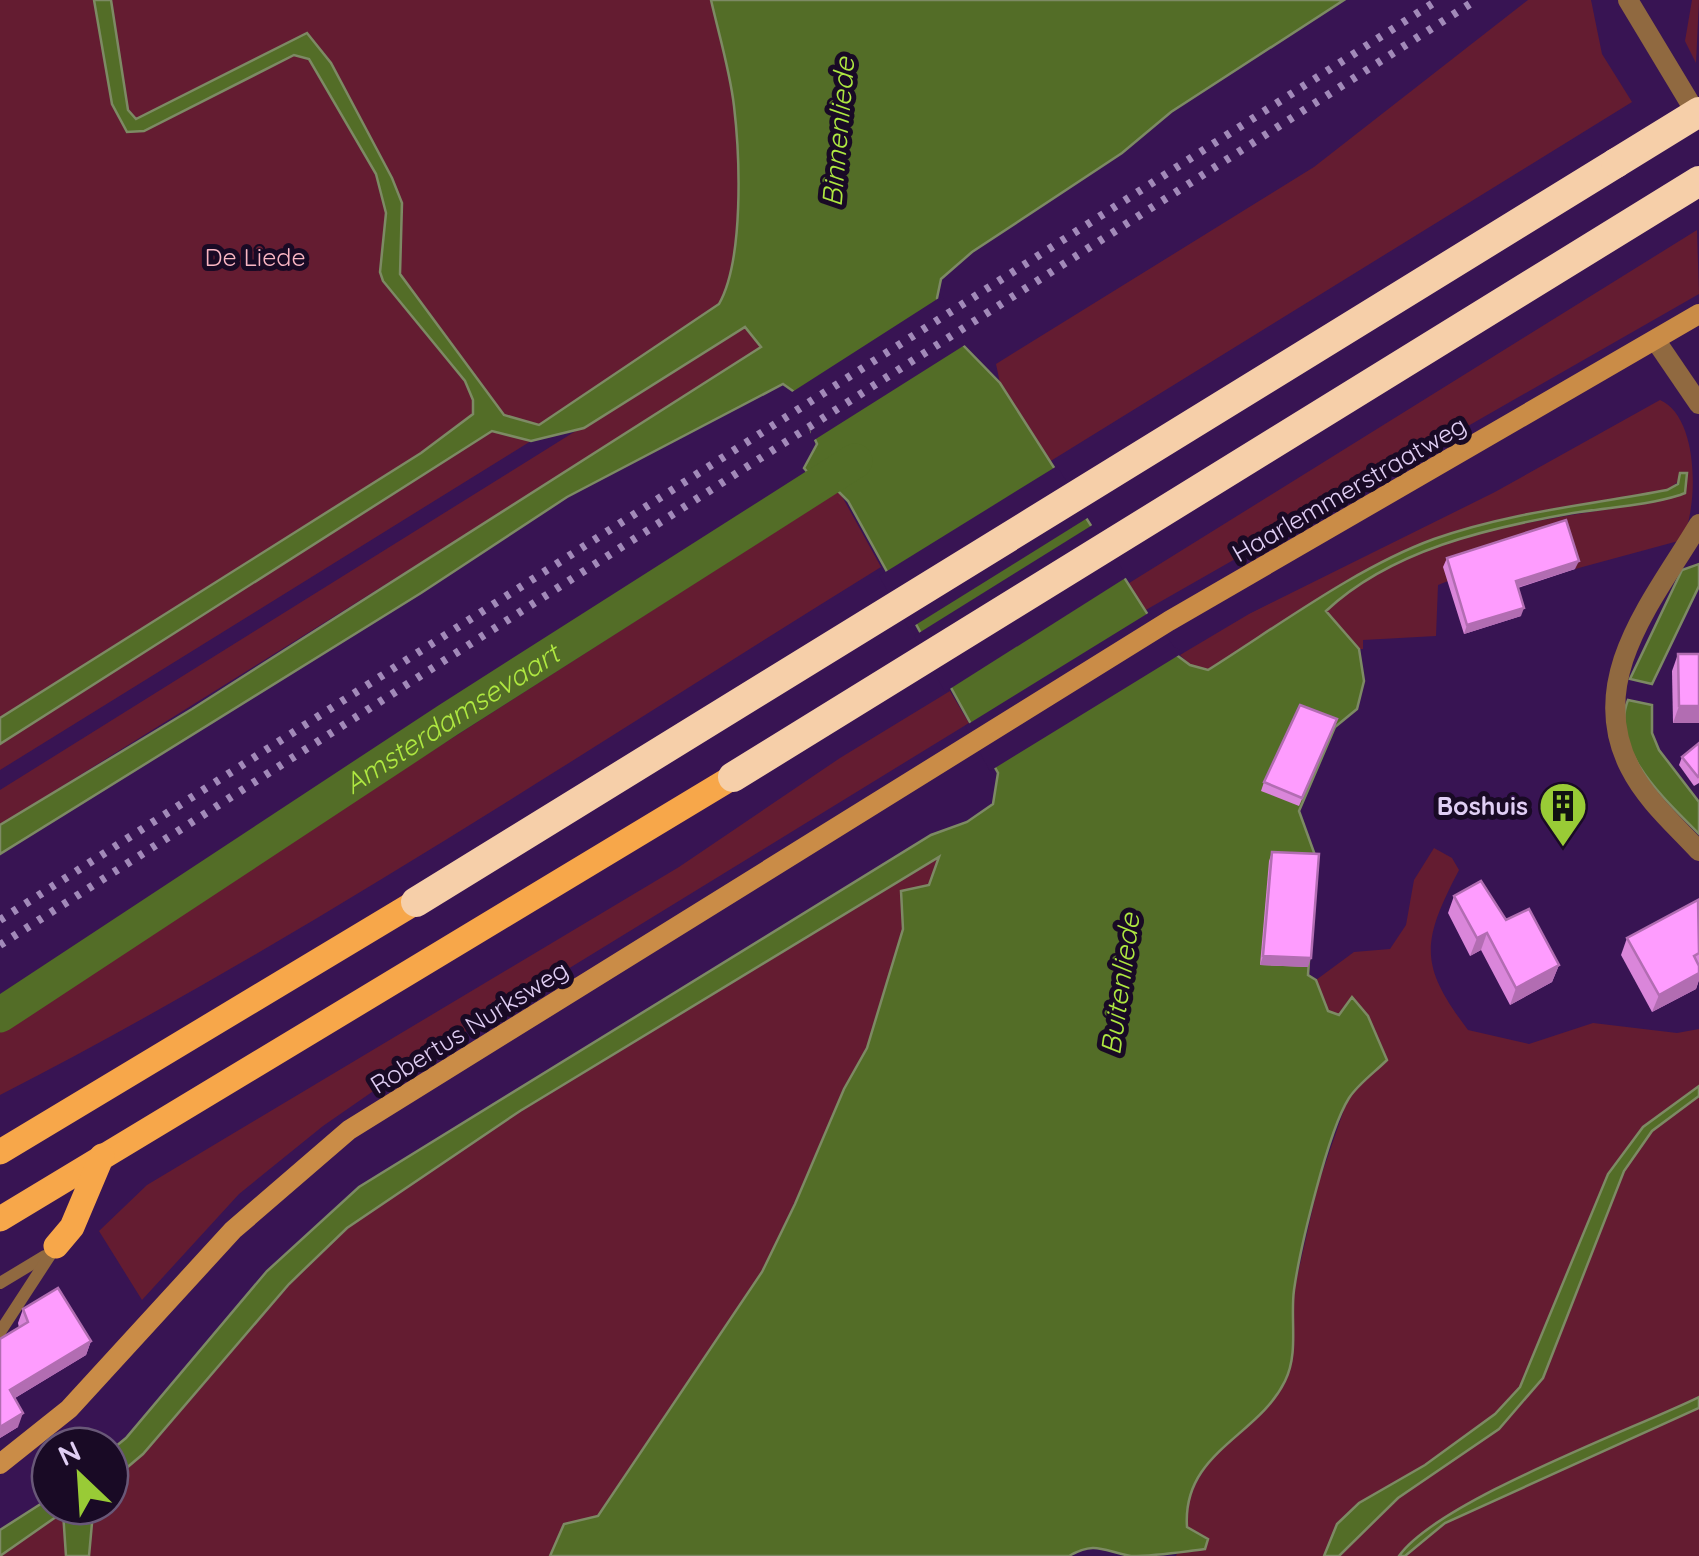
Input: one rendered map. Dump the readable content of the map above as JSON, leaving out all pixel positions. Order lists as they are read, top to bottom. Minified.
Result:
{"streets":{"main road":["Haarlemmerstraatweg","Robertus Nurksweg"]},"crossings":[["Haarlemmerstraatweg","Robertus Nurksweg"]],"water":["Binnenliede","Amsterdamsevaart","Buitenliede"],"parks":["De Liede"],"places":{"building":["Boshuis"]},"north":"top left"}
